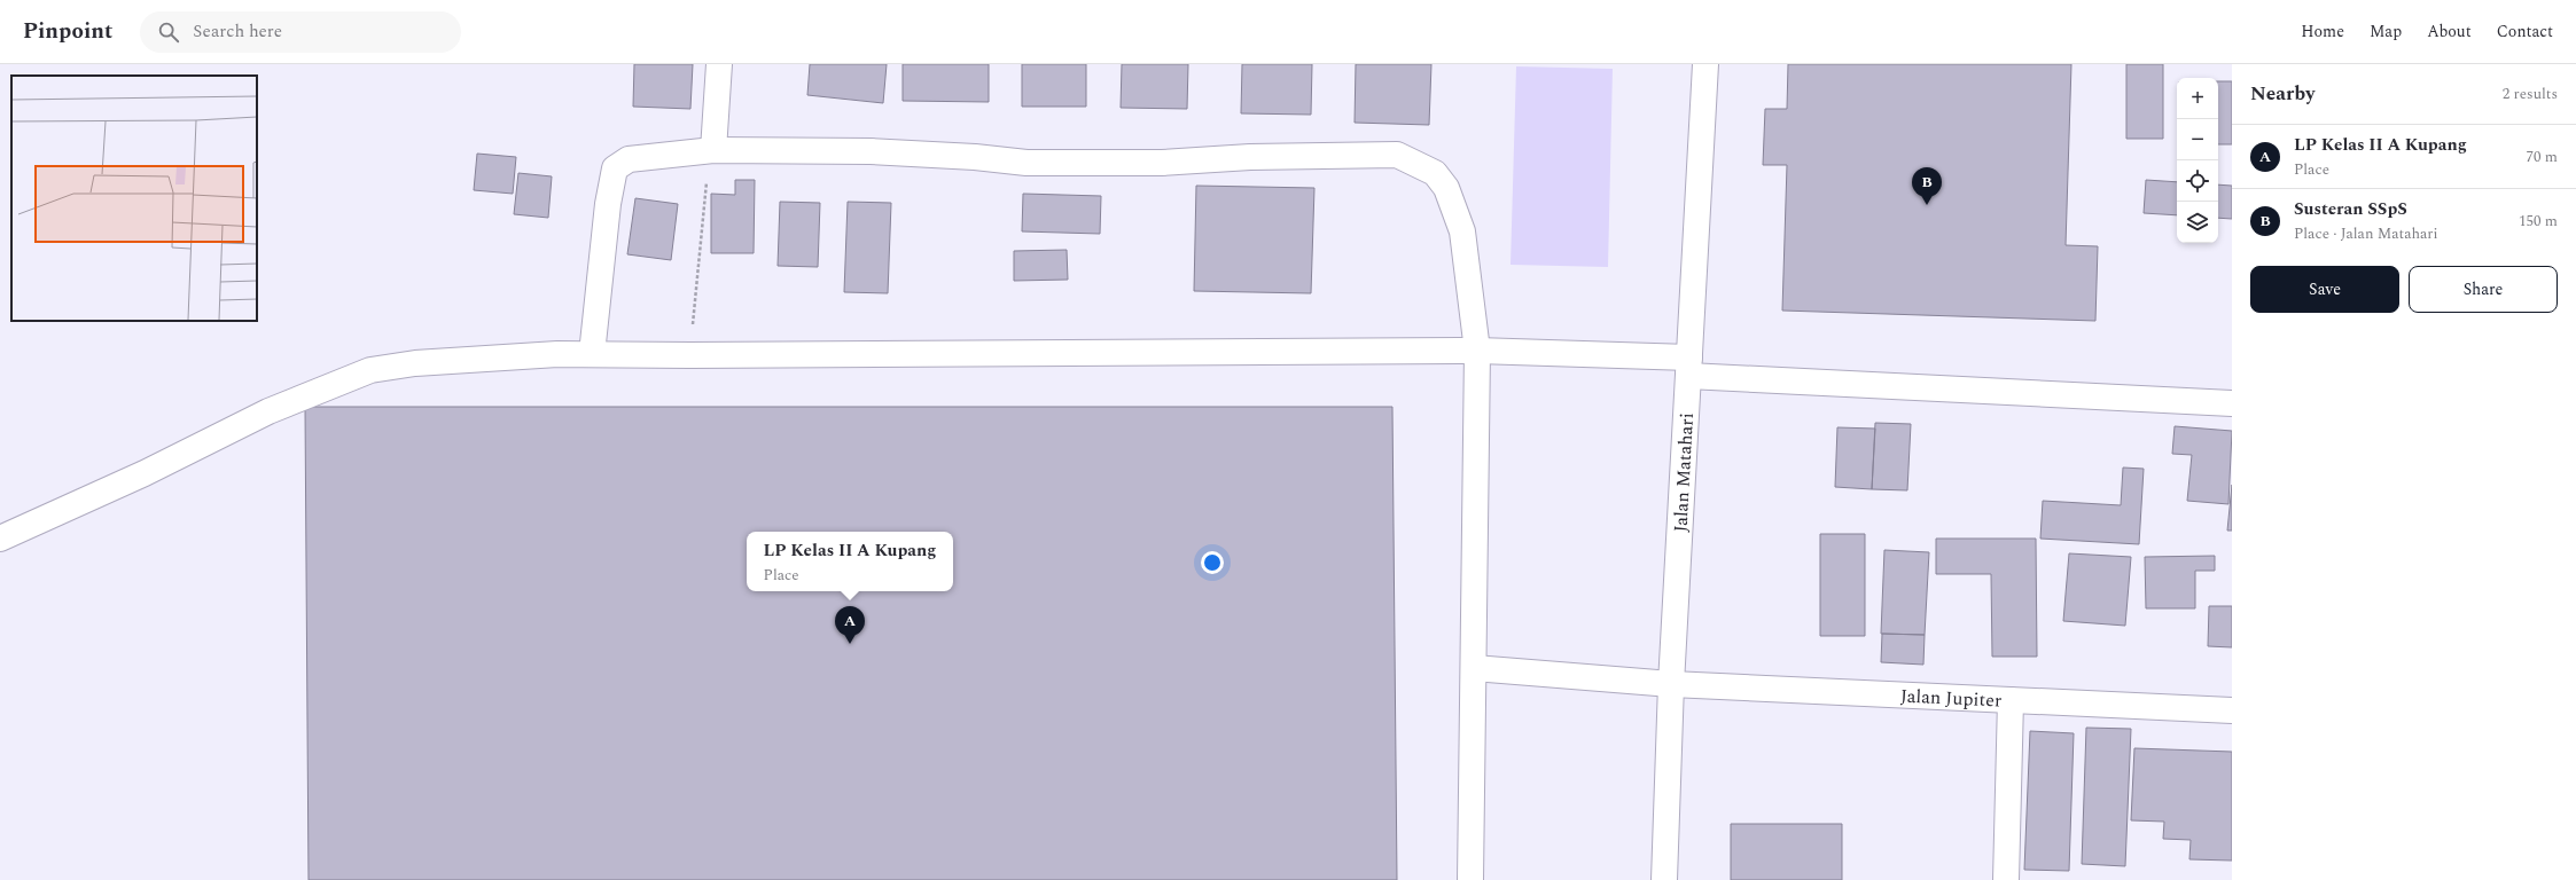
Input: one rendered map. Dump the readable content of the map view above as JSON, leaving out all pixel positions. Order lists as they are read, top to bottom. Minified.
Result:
{"streets":{"street":["Jalan Matahari","Jalan Jupiter"]},"crossings":[["Jalan Matahari","Jalan Jupiter"]],"page":{"header":"Pinpoint","search":"Search here","nav":["Home","Map","About","Contact"],"heading":["Nearby","2 results"],"map_buttons":["+","−"],"list":[{"mark":"A","name":"LP Kelas II A Kupang","note":"Place","value":"70 m"},{"mark":"B","name":"Susteran SSpS","note":"Place · Jalan Matahari","value":"150 m"}],"pins":["B","A"],"buttons":["Save","Share"],"popup":["LP Kelas II A Kupang","Place"]}}
